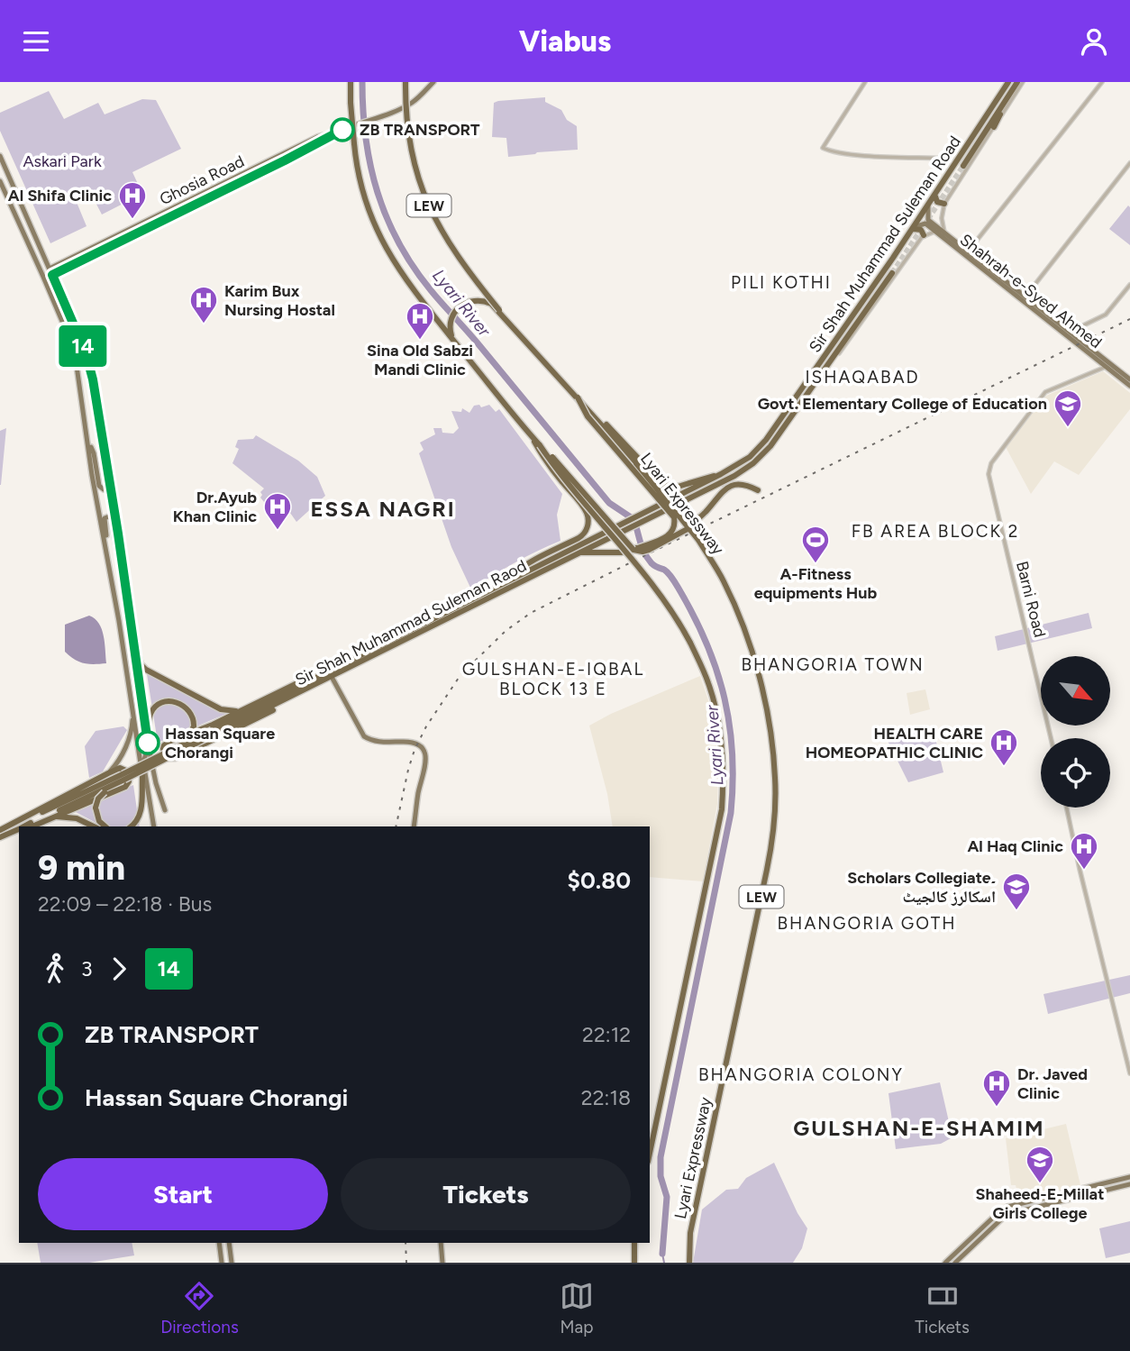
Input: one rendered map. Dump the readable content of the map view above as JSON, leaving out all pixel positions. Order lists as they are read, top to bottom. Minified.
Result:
{"streets":{"highway":["LEW","Sir Shah Muhammad Suleman Road","Lyari Expressway","Sir Shah Muhammad Suleman Raod"],"main road":["Ghosia Road","Shahrah-e-Syed Ahmed"],"street":["Barni Road"]},"crossings":[["LEW","Sir Shah Muhammad Suleman Road"],["LEW","Lyari Expressway"],["LEW","Sir Shah Muhammad Suleman Raod"],["Sir Shah Muhammad Suleman Road","Shahrah-e-Syed Ahmed"],["Sir Shah Muhammad Suleman Road","Sir Shah Muhammad Suleman Raod"],["Shahrah-e-Syed Ahmed","Barni Road"]],"districts":["PILI KOTHI","ISHAQABAD","ESSA NAGRI","FB AREA BLOCK 2","BHANGORIA TOWN","GULSHAN-E-IQBAL BLOCK 13 E","BHANGORIA GOTH","BHANGORIA COLONY","GULSHAN-E-SHAMIM"],"water":["Lyari River"],"parks":["Askari Park"],"places":{"other":["ZB TRANSPORT","Hassan Square Chorangi"],"hospital":["Al Shifa Clinic","Karim Bux Nursing Hostal","Sina Old Sabzi Mandi Clinic","Dr.Ayub Khan Clinic","HEALTH CARE HOMEOPATHIC CLINIC","Al Haq Clinic","Dr. Javed Clinic"],"school or university":["Govt. Elementary College of Education","Scholars Collegiate۔ اسکالرز کالجیٹ","Shaheed-E-Millat Girls College"],"sports":["A-Fitness equipments Hub"]},"lines":["bus line 14"],"north":"bottom right","page":{"header":"Viabus","on_map":"14","heading":["9 min","22:09 – 22:18 · Bus","$0.80"],"legs":["3","14"],"list":[{"name":"ZB TRANSPORT","value":"22:12"},{"name":"Hassan Square Chorangi","value":"22:18"}],"buttons":["Start","Tickets"],"tabs":["Directions","Map","Tickets"]}}
